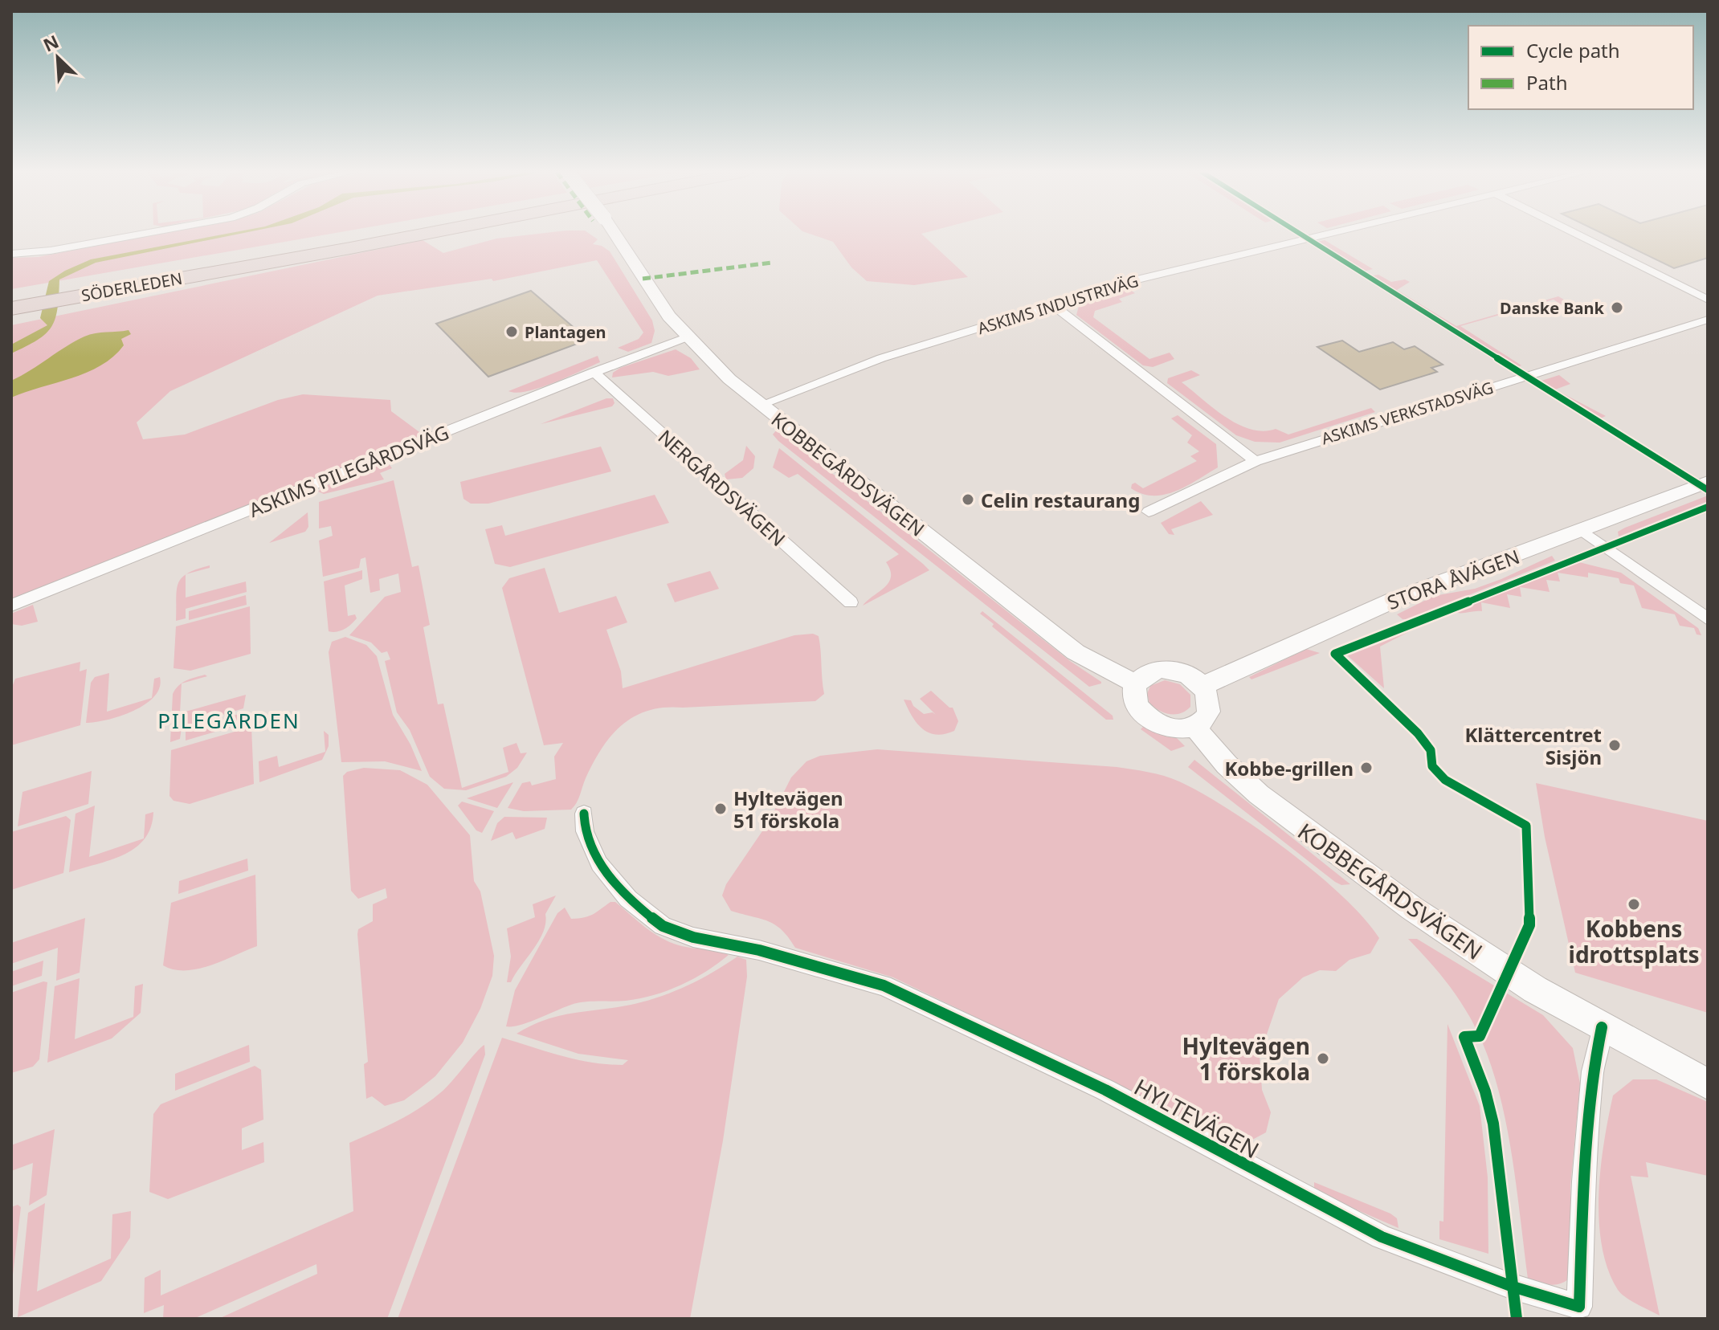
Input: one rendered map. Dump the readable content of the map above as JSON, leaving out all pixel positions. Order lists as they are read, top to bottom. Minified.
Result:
{"streets":{"highway":["SÖDERLEDEN"],"street":["ASKIMS INDUSTRIVÄG","ASKIMS VERKSTADSVÄG","ASKIMS PILEGÅRDSVÄG","KOBBEGÅRDSVÄGEN","NERGÅRDSVÄGEN","STORA ÅVÄGEN","HYLTEVÄGEN"]},"crossings":[["ASKIMS INDUSTRIVÄG","KOBBEGÅRDSVÄGEN"],["ASKIMS PILEGÅRDSVÄG","KOBBEGÅRDSVÄGEN"],["ASKIMS PILEGÅRDSVÄG","NERGÅRDSVÄGEN"],["KOBBEGÅRDSVÄGEN","STORA ÅVÄGEN"],["KOBBEGÅRDSVÄGEN","HYLTEVÄGEN"]],"districts":["PILEGÅRDEN"],"places":["Danske Bank","Plantagen","Celin restaurang","Klättercentret Sisjön","Kobbe-grillen","Hyltevägen 51 förskola","Kobbens idrottsplats","Hyltevägen 1 förskola"],"legend":["Cycle path","Path"],"north":"top left"}
